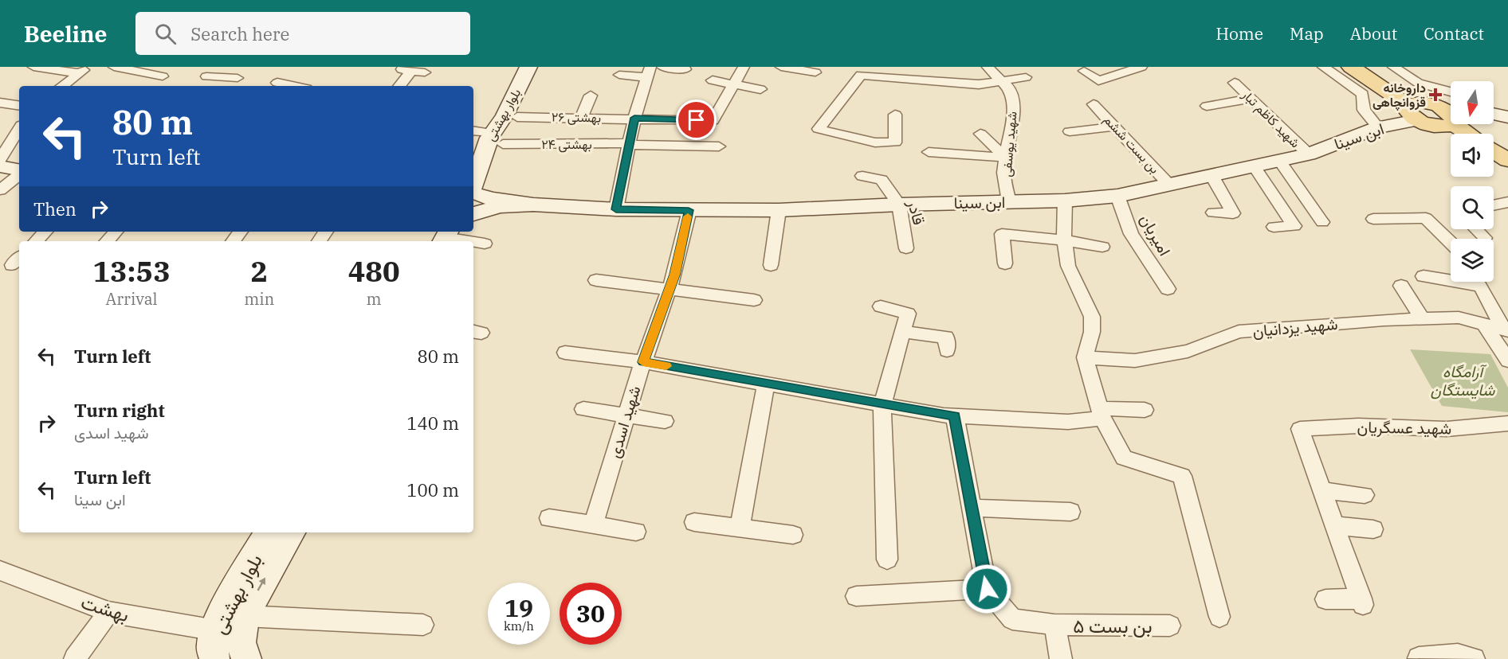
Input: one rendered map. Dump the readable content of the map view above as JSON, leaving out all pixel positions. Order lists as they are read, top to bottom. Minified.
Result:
{"streets":{"main road":["بلوار بهشتی","ابن سینا"],"street":["بهشتی ۲۶","شهید کاظم تبار","بهشتی ۲۴","شهید یوسفی","بن بست ششم","قادر","امیریان","شهید یزدانیان","شهید اسدی","شهید عسگریان","بهشت","بن بست ۵"]},"crossings":[["بلوار بهشتی","بهشت"],["شهید کاظم تبار","ابن سینا"],["ابن سینا","شهید یوسفی"],["ابن سینا","بن بست ششم"],["ابن سینا","قادر"],["ابن سینا","امیریان"],["ابن سینا","شهید اسدی"]],"parks":["آرامگاه شایستگان"],"places":{"health":["داروخانه قزوانچاهی"]},"north":"bottom","page":{"header":"Beeline","search":"Search here","nav":["Home","Map","About","Contact"],"turn":["80 m","Turn left"],"then":"Then","eta":["13:53","Arrival","2","min","480","m"],"list":[{"name":"Turn left","value":"80 m"},{"name":"Turn right","note":"شهید اسدی","value":"140 m"},{"name":"Turn left","note":"ابن سینا","value":"100 m"}],"speed":"19 km/h","limit":"30"}}
